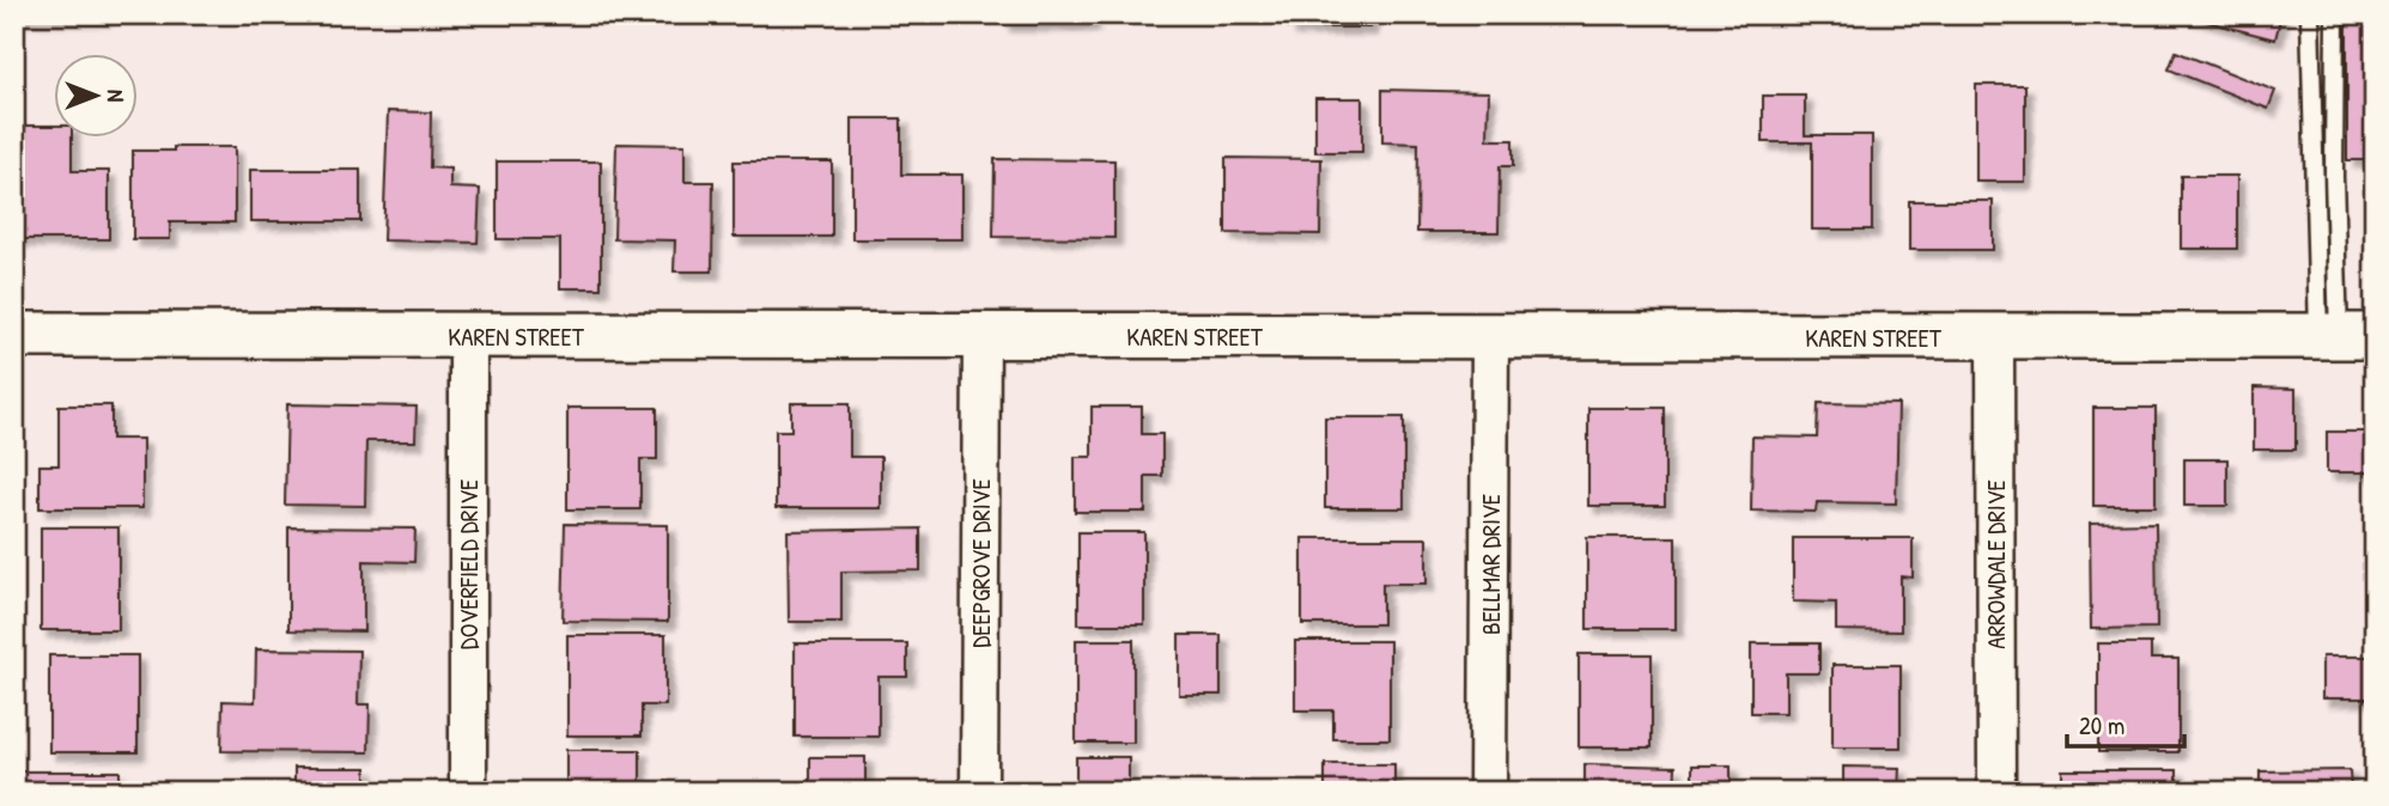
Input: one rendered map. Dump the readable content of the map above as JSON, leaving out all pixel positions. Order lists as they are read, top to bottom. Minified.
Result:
{"streets":{"street":["KAREN STREET","DEEPGROVE DRIVE","DOVERFIELD DRIVE","BELLMAR DRIVE","ARROWDALE DRIVE"]},"crossings":[["KAREN STREET","DEEPGROVE DRIVE"],["KAREN STREET","DOVERFIELD DRIVE"],["KAREN STREET","BELLMAR DRIVE"],["KAREN STREET","ARROWDALE DRIVE"]],"scale_bar":"20 m","north":"right"}
